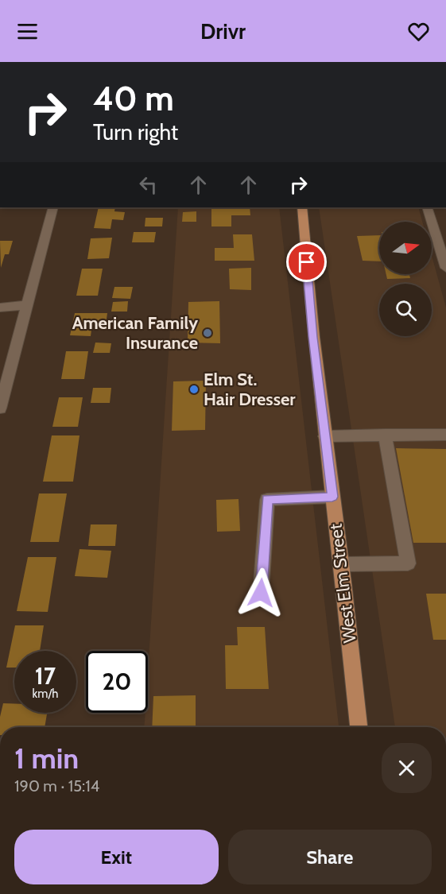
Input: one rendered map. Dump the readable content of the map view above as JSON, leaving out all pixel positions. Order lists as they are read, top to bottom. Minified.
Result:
{"streets":{"main road":["West Elm Street"]},"places":["American Family Insurance","Elm St. Hair Dresser"],"north":"right","page":{"header":"Drivr","turn":["40 m","Turn right"],"speed":"17 km/h","limit":"20","heading":["1 min","190 m · 15:14"],"buttons":["Exit","Share"]}}
